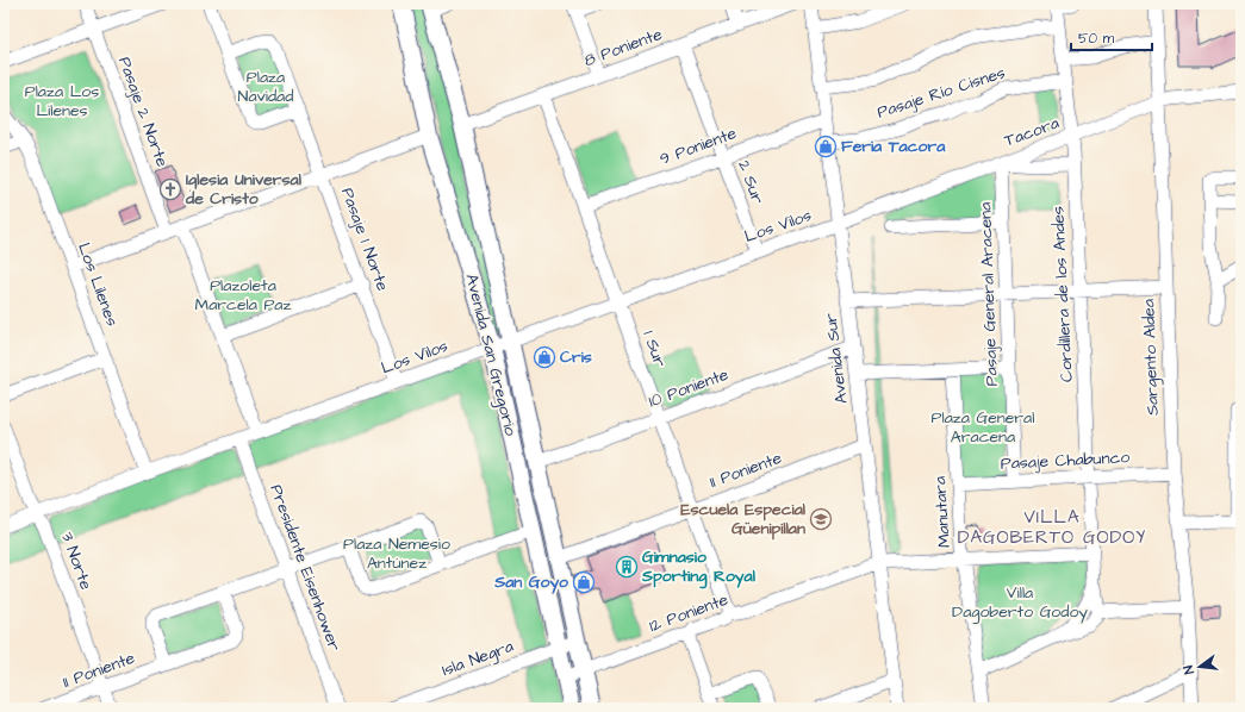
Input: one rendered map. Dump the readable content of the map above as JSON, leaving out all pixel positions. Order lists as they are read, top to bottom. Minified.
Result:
{"streets":{"main road":["Avenida San Gregorio"],"street":["8 Poniente","Pasaje Río Cisnes","Pasaje 2 Norte","Tacora","9 Poniente","2 Sur","Los Vilos","Pasaje 1 Norte","Los Lilenes","Pasaje General Aracena","Cordillera de los Andes","1 Sur","Sargento Aldea","Avenida Sur","10 Poniente","Pasaje Chabunco","11 Poniente","Manutara","3 Norte","Presidente Eisenhower","12 Poniente","Isla Negra"]},"crossings":[["8 Poniente","2 Sur"],["8 Poniente","1 Sur"],["8 Poniente","Avenida San Gregorio"],["Pasaje Río Cisnes","Cordillera de los Andes"],["Pasaje Río Cisnes","Avenida Sur"],["Tacora","Los Vilos"],["Tacora","Pasaje General Aracena"],["Tacora","Cordillera de los Andes"],["Tacora","Sargento Aldea"],["Tacora","Avenida Sur"],["9 Poniente","2 Sur"],["9 Poniente","1 Sur"],["9 Poniente","Avenida Sur"],["2 Sur","Los Vilos"],["Los Vilos","Pasaje 1 Norte"],["Los Vilos","Los Lilenes"],["Los Vilos","1 Sur"],["Los Vilos","Avenida San Gregorio"],["Los Vilos","Avenida Sur"],["Los Vilos","3 Norte"],["Los Vilos","Presidente Eisenhower"],["Pasaje General Aracena","Pasaje Chabunco"],["Cordillera de los Andes","Pasaje Chabunco"],["Cordillera de los Andes","12 Poniente"],["1 Sur","10 Poniente"],["1 Sur","11 Poniente"],["1 Sur","12 Poniente"],["Avenida San Gregorio","10 Poniente"],["Avenida San Gregorio","11 Poniente"],["Avenida San Gregorio","12 Poniente"],["Avenida San Gregorio","Isla Negra"],["Sargento Aldea","Pasaje Chabunco"],["Avenida Sur","10 Poniente"],["Avenida Sur","11 Poniente"],["Avenida Sur","12 Poniente"],["Pasaje Chabunco","Manutara"],["11 Poniente","3 Norte"],["Manutara","12 Poniente"]],"districts":["VILLA DAGOBERTO GODOY"],"parks":["Plaza Navidad","Plaza Los Lilenes","Plazoleta Marcela Paz","Plaza General Aracena","Plaza Nemesio Antúnez","Villa Dagoberto Godoy"],"places":{"shop":["Feria Tacora","Cris","San Goyo"],"church":["Iglesia Universal de Cristo"],"school or university":["Escuela Especial Güenipillan"],"building":["Gimnasio Sporting Royal"]},"scale_bar":"50 m","north":"left"}
